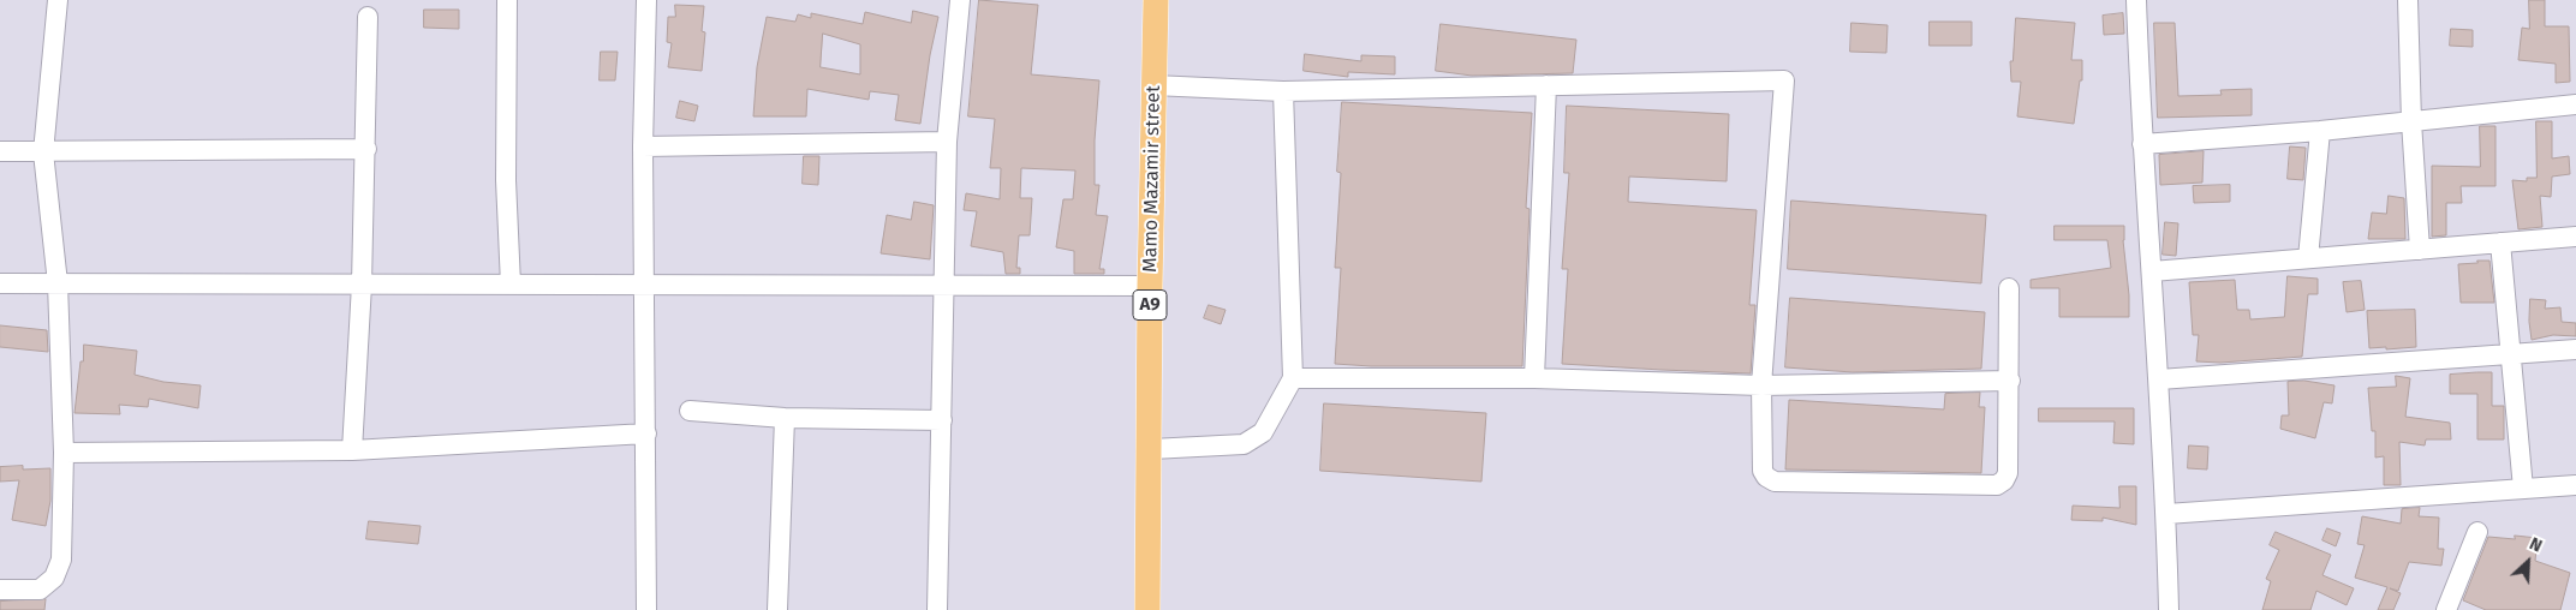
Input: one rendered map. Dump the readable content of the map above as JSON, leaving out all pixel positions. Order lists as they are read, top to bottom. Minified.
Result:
{"streets":{"main road":["Mamo Mazamir street","A9"]},"north":"top right"}
